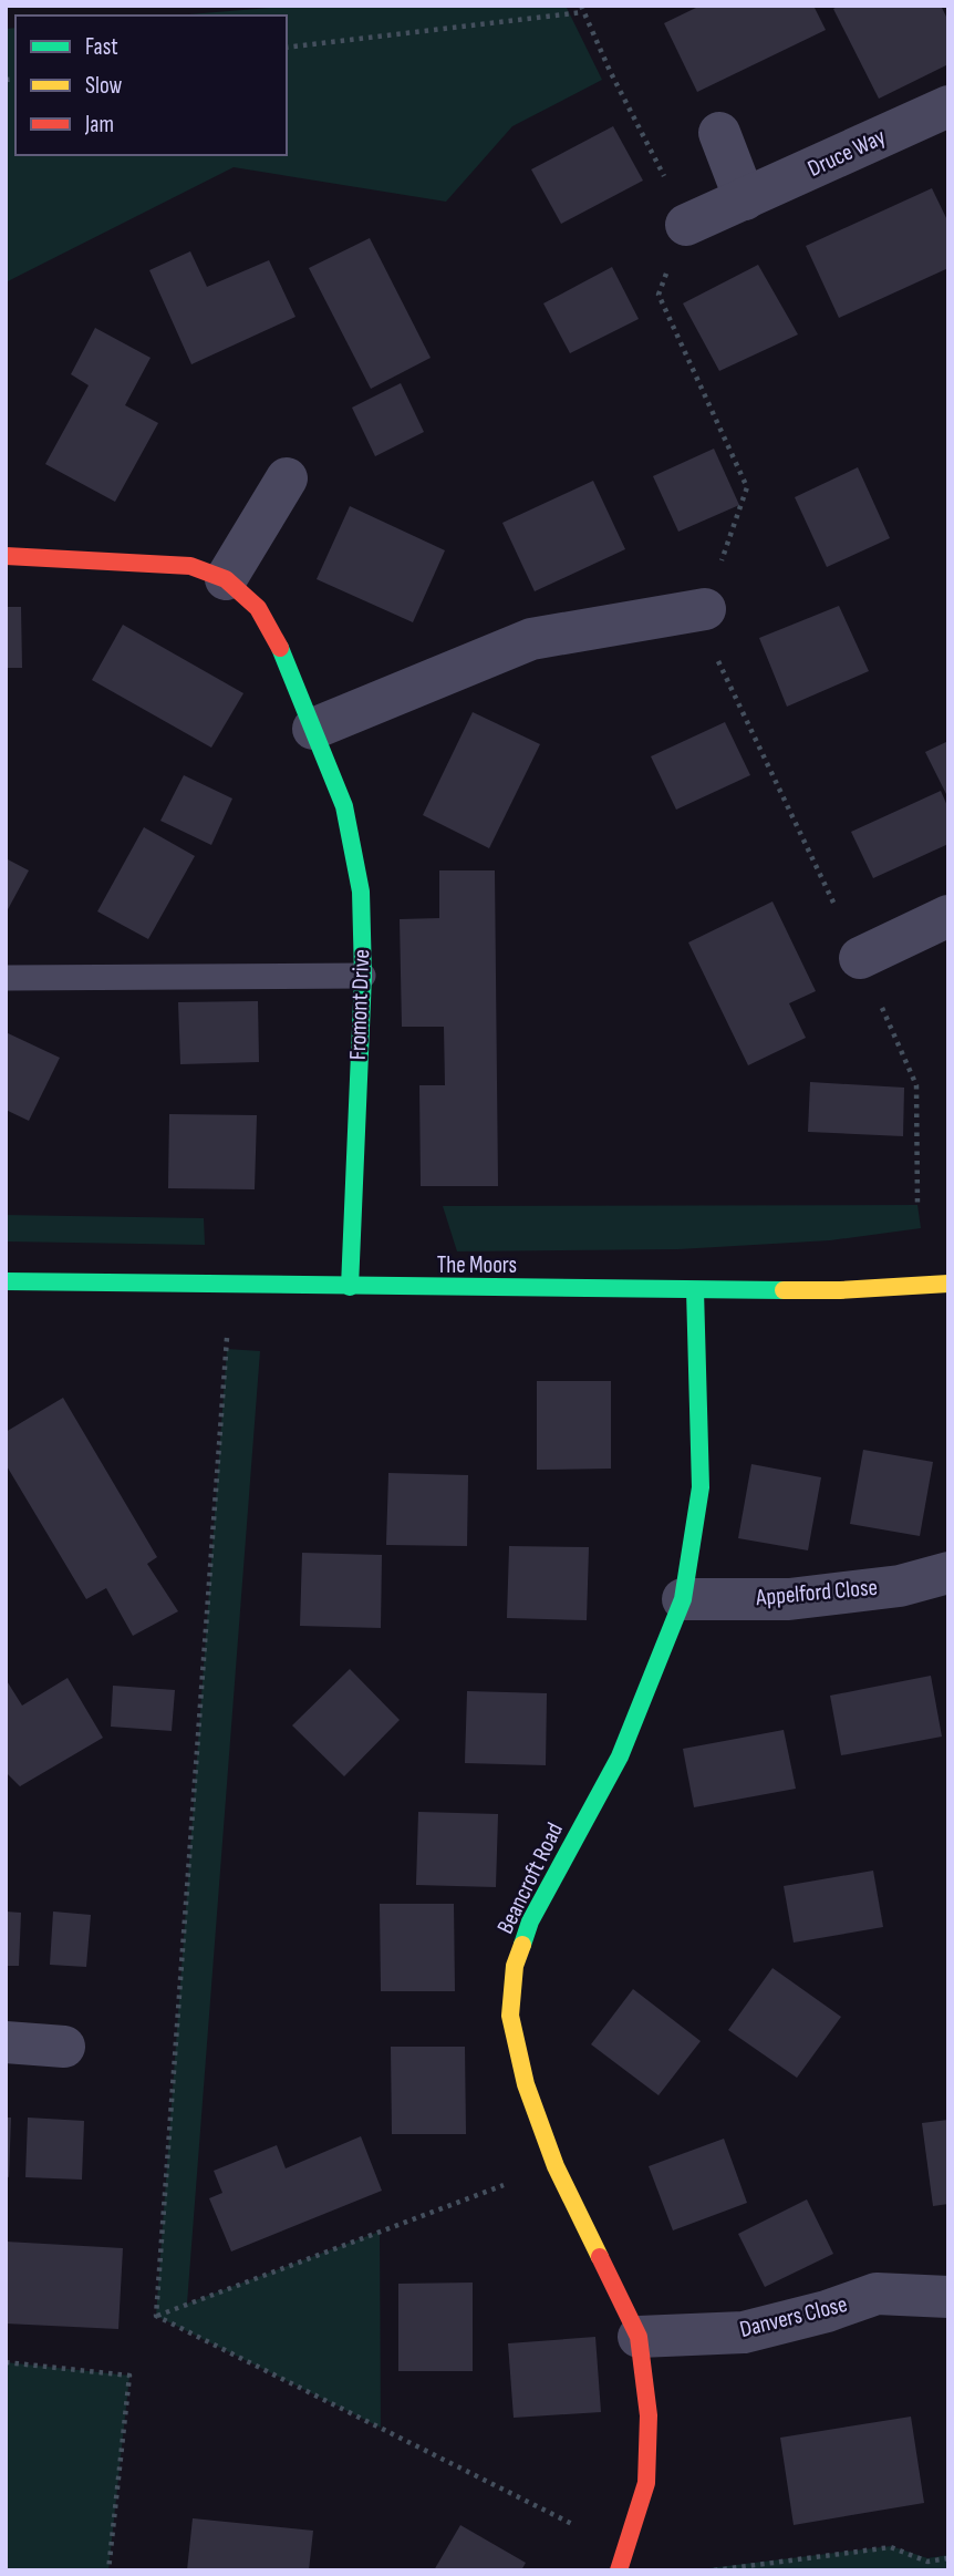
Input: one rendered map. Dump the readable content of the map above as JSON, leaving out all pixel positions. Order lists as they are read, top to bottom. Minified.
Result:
{"streets":{"street":["Druce Way","Fromont Drive","The Moors","Appelford Close","Beancroft Road","Danvers Close"]},"crossings":[["Fromont Drive","The Moors"],["The Moors","Beancroft Road"],["Appelford Close","Beancroft Road"],["Beancroft Road","Danvers Close"]],"legend":["Fast","Slow","Jam"]}
